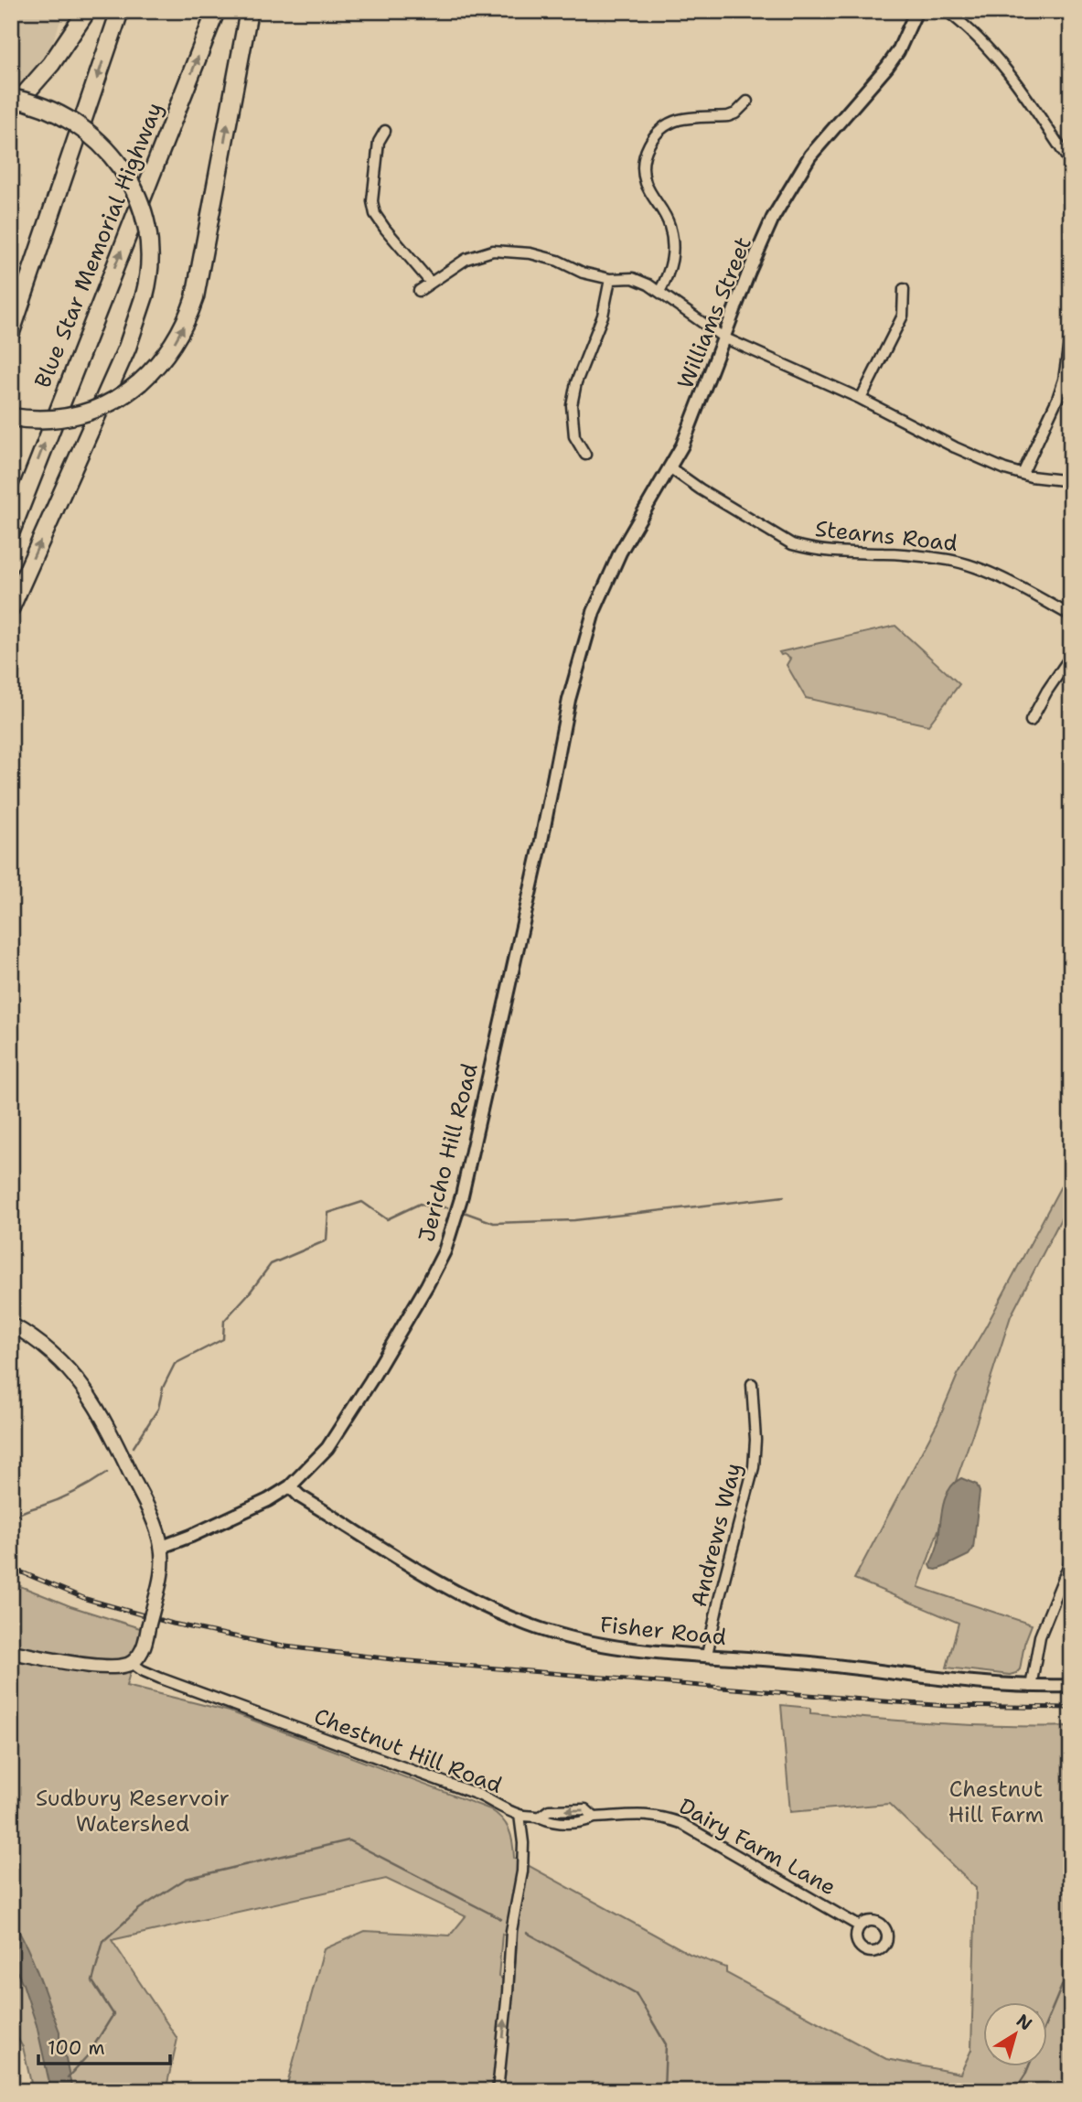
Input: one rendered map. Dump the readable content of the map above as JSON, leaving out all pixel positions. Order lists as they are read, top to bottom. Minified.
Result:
{"streets":{"highway":["Blue Star Memorial Highway"],"street":["Williams Street","Stearns Road","Jericho Hill Road","Andrews Way","Fisher Road","Chestnut Hill Road","Dairy Farm Lane"]},"crossings":[["Williams Street","Stearns Road"],["Williams Street","Jericho Hill Road"],["Jericho Hill Road","Fisher Road"],["Andrews Way","Fisher Road"],["Chestnut Hill Road","Dairy Farm Lane"]],"one_way":["Chestnut Hill Road"],"parks":["Chestnut Hill Farm","Sudbury Reservoir Watershed"],"scale_bar":"100 m","north":"top right"}
